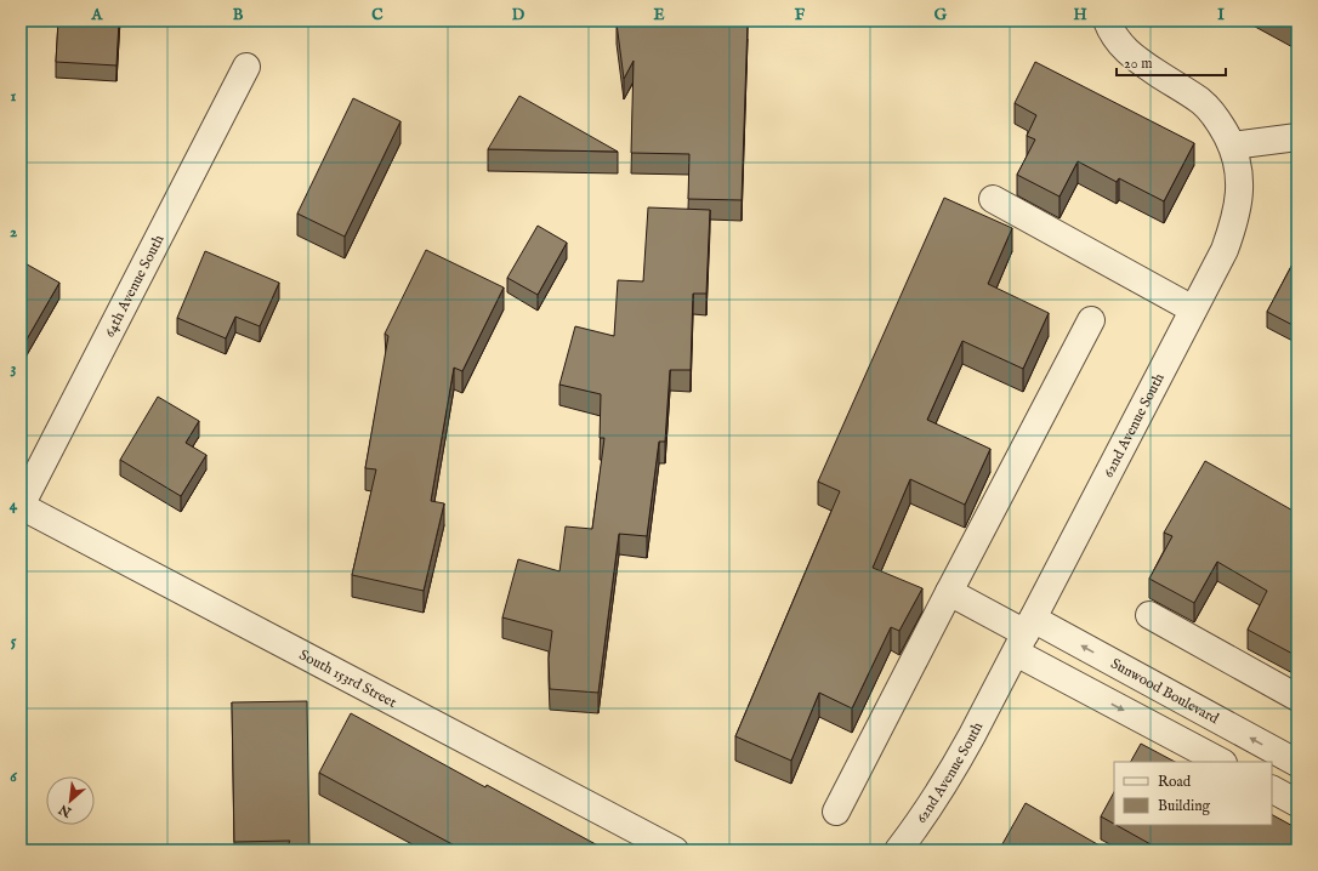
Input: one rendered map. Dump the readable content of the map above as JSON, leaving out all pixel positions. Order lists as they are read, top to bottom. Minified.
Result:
{"streets":{"street":["64th Avenue South","62nd Avenue South","South 153rd Street","Sunwood Boulevard"]},"crossings":[["64th Avenue South","South 153rd Street"],["62nd Avenue South","Sunwood Boulevard"]],"legend":["Road","Building"],"scale_bar":"20 m","north":"bottom left","grid":{"columns":["A","B","C","D","E","F","G","H","I"],"rows":["1","2","3","4","5","6"]}}
